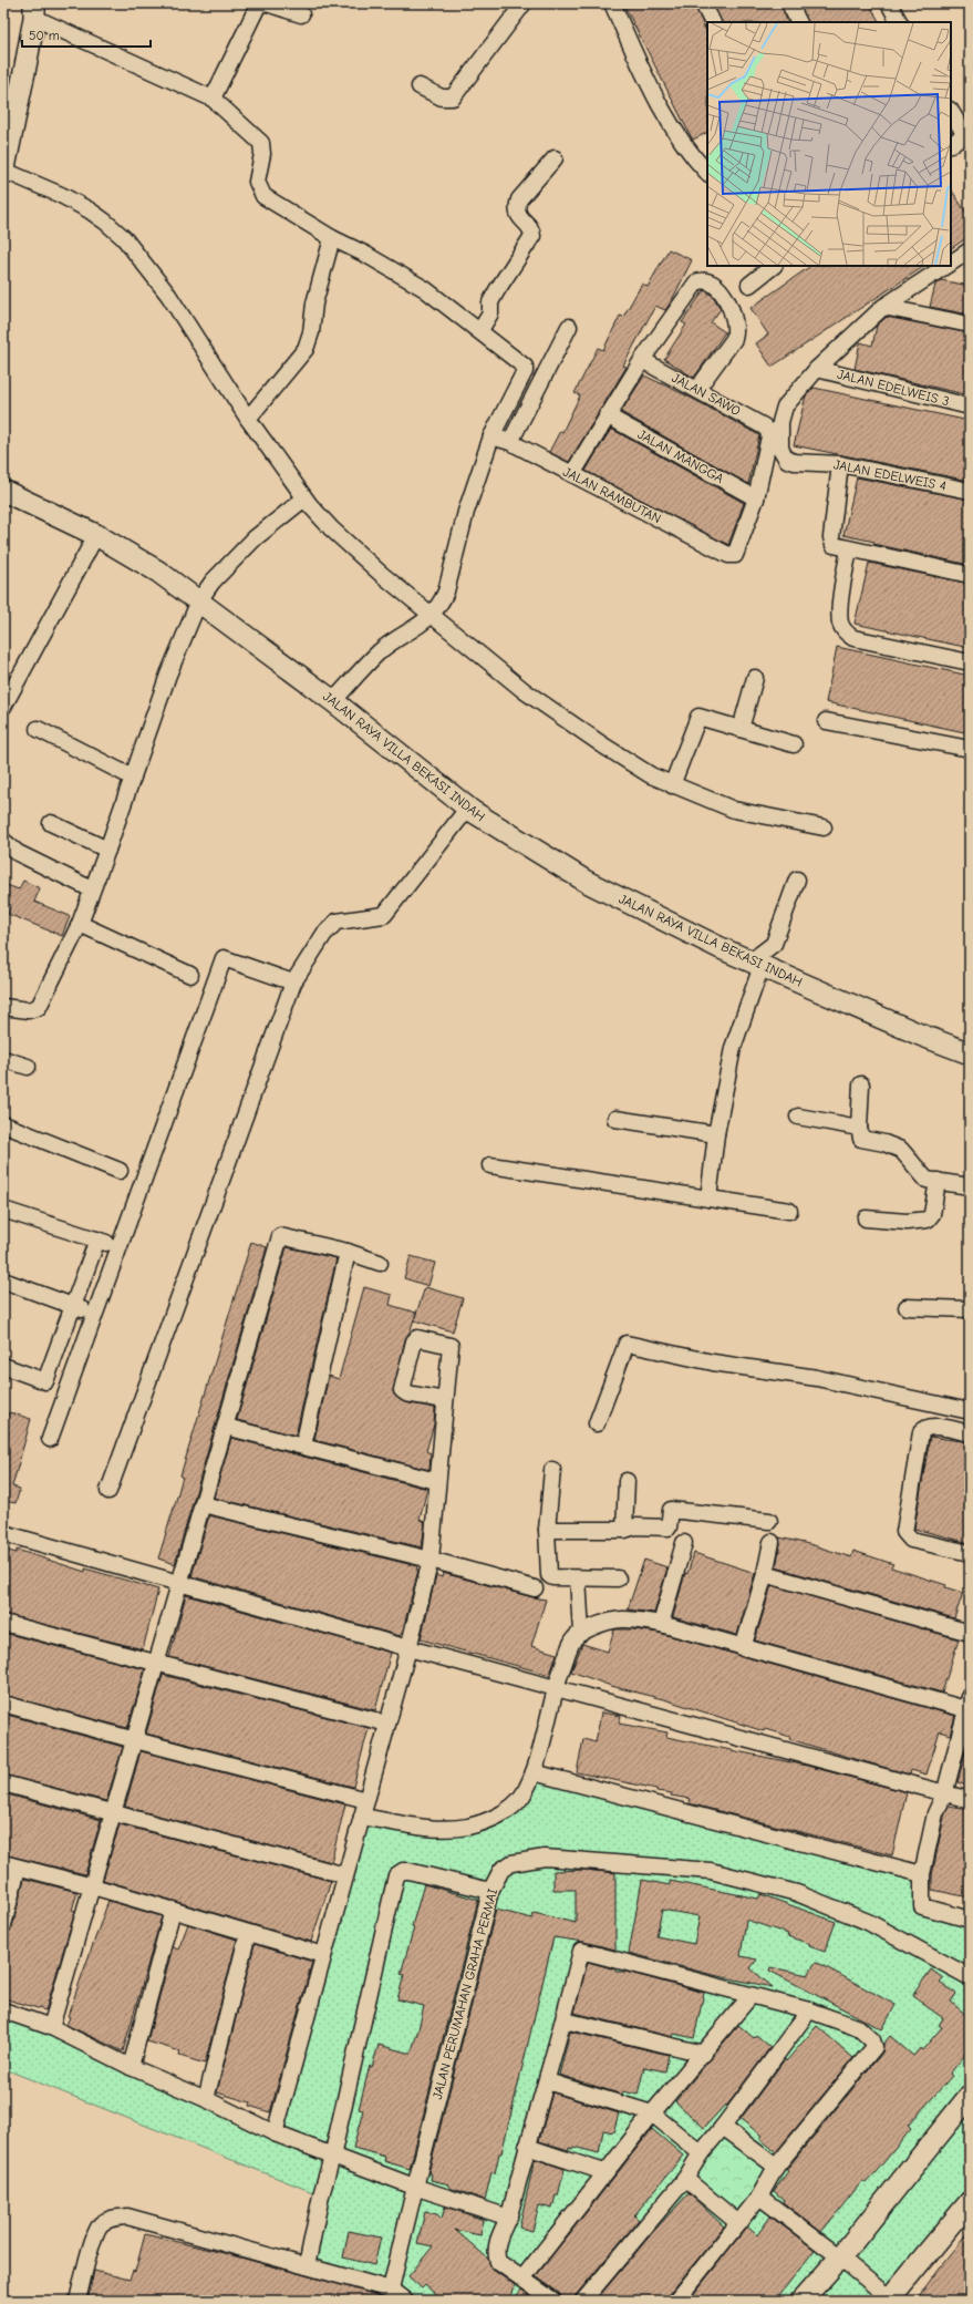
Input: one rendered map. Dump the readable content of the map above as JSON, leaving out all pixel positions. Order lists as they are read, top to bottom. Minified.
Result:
{"streets":{"main road":["JALAN RAYA VILLA BEKASI INDAH"],"street":["JALAN EDELWEIS 3","JALAN SAWO","JALAN MANGGA","JALAN EDELWEIS 4","JALAN RAMBUTAN","JALAN PERUMAHAN GRAHA PERMAI"]},"crossings":[["JALAN EDELWEIS 3","JALAN EDELWEIS 4"],["JALAN SAWO","JALAN MANGGA"],["JALAN SAWO","JALAN RAMBUTAN"],["JALAN MANGGA","JALAN RAMBUTAN"]],"scale_bar":"50 m"}
